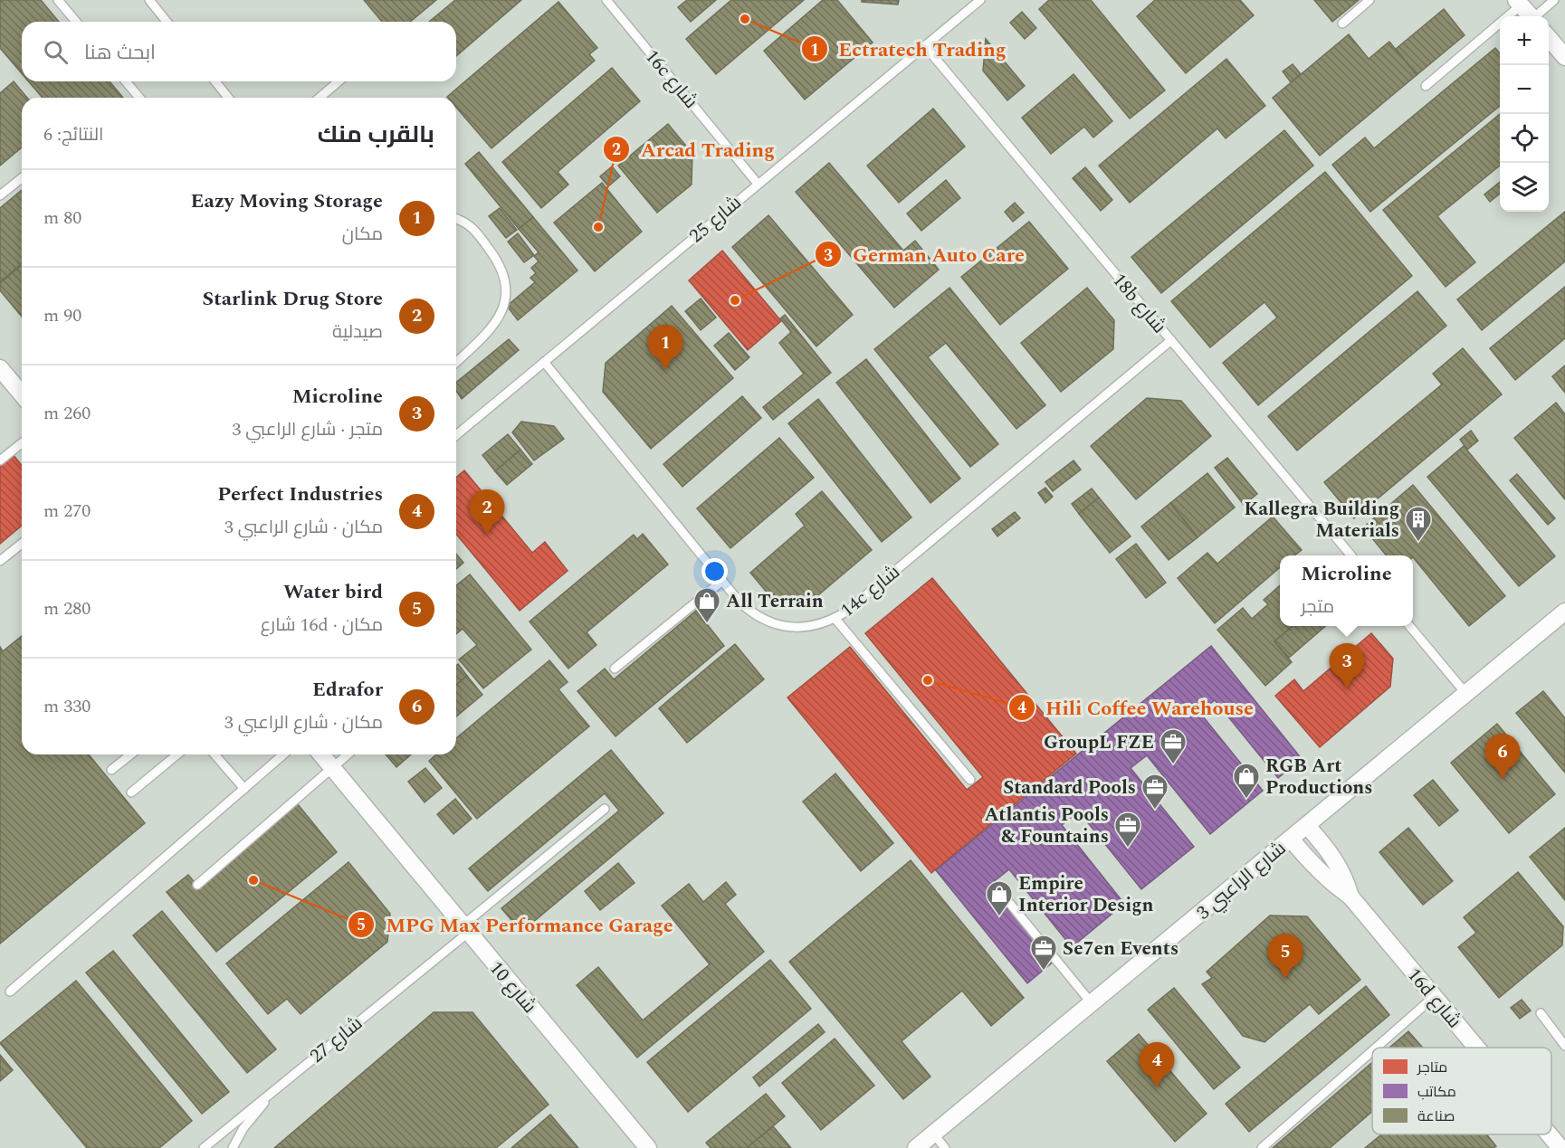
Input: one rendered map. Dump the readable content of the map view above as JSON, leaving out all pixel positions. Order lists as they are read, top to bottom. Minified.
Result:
{"streets":{"street":["شارع الراعبي 3","شارع 10","16d شارع"],"lane":["16c شارع","شارع 25","18b شارع","14c شارع","شارع 27"]},"crossings":[["16c شارع","شارع 25"],["شارع 25","18b شارع"],["شارع 25","14c شارع"],["18b شارع","14c شارع"],["شارع الراعبي 3","16d شارع"],["شارع 10","شارع 27"]],"places":{"other":["Ectratech Trading","Arcad Trading","German Auto Care","Hili Coffee Warehouse","MPG Max Performance Garage"],"building":["Kallegra Building Materials"],"shop":["All Terrain","RGB Art Productions","Empire Interior Design"],"office":["GroupL FZE","Standard Pools","Atlantis Pools & Fountains","Se7en Events"]},"legend":["متاجر","مكاتب","صناعة"],"page":{"map_buttons":["+","−"],"search":"ابحث هنا","heading":["بالقرب منك","النتائج: 6"],"list":[{"mark":"1","name":"Eazy Moving Storage","note":"مكان","value":"80 m"},{"mark":"2","name":"Starlink Drug Store","note":"صيدلية","value":"90 m"},{"mark":"3","name":"Microline","note":"متجر · شارع الراعبي 3","value":"260 m"},{"mark":"4","name":"Perfect Industries","note":"مكان · شارع الراعبي 3","value":"270 m"},{"mark":"5","name":"Water bird","note":"مكان · 16d شارع","value":"280 m"},{"mark":"6","name":"Edrafor","note":"مكان · شارع الراعبي 3","value":"330 m"}],"pins":["1","2","3","6","5","4"],"popup":["Microline","متجر"]}}
